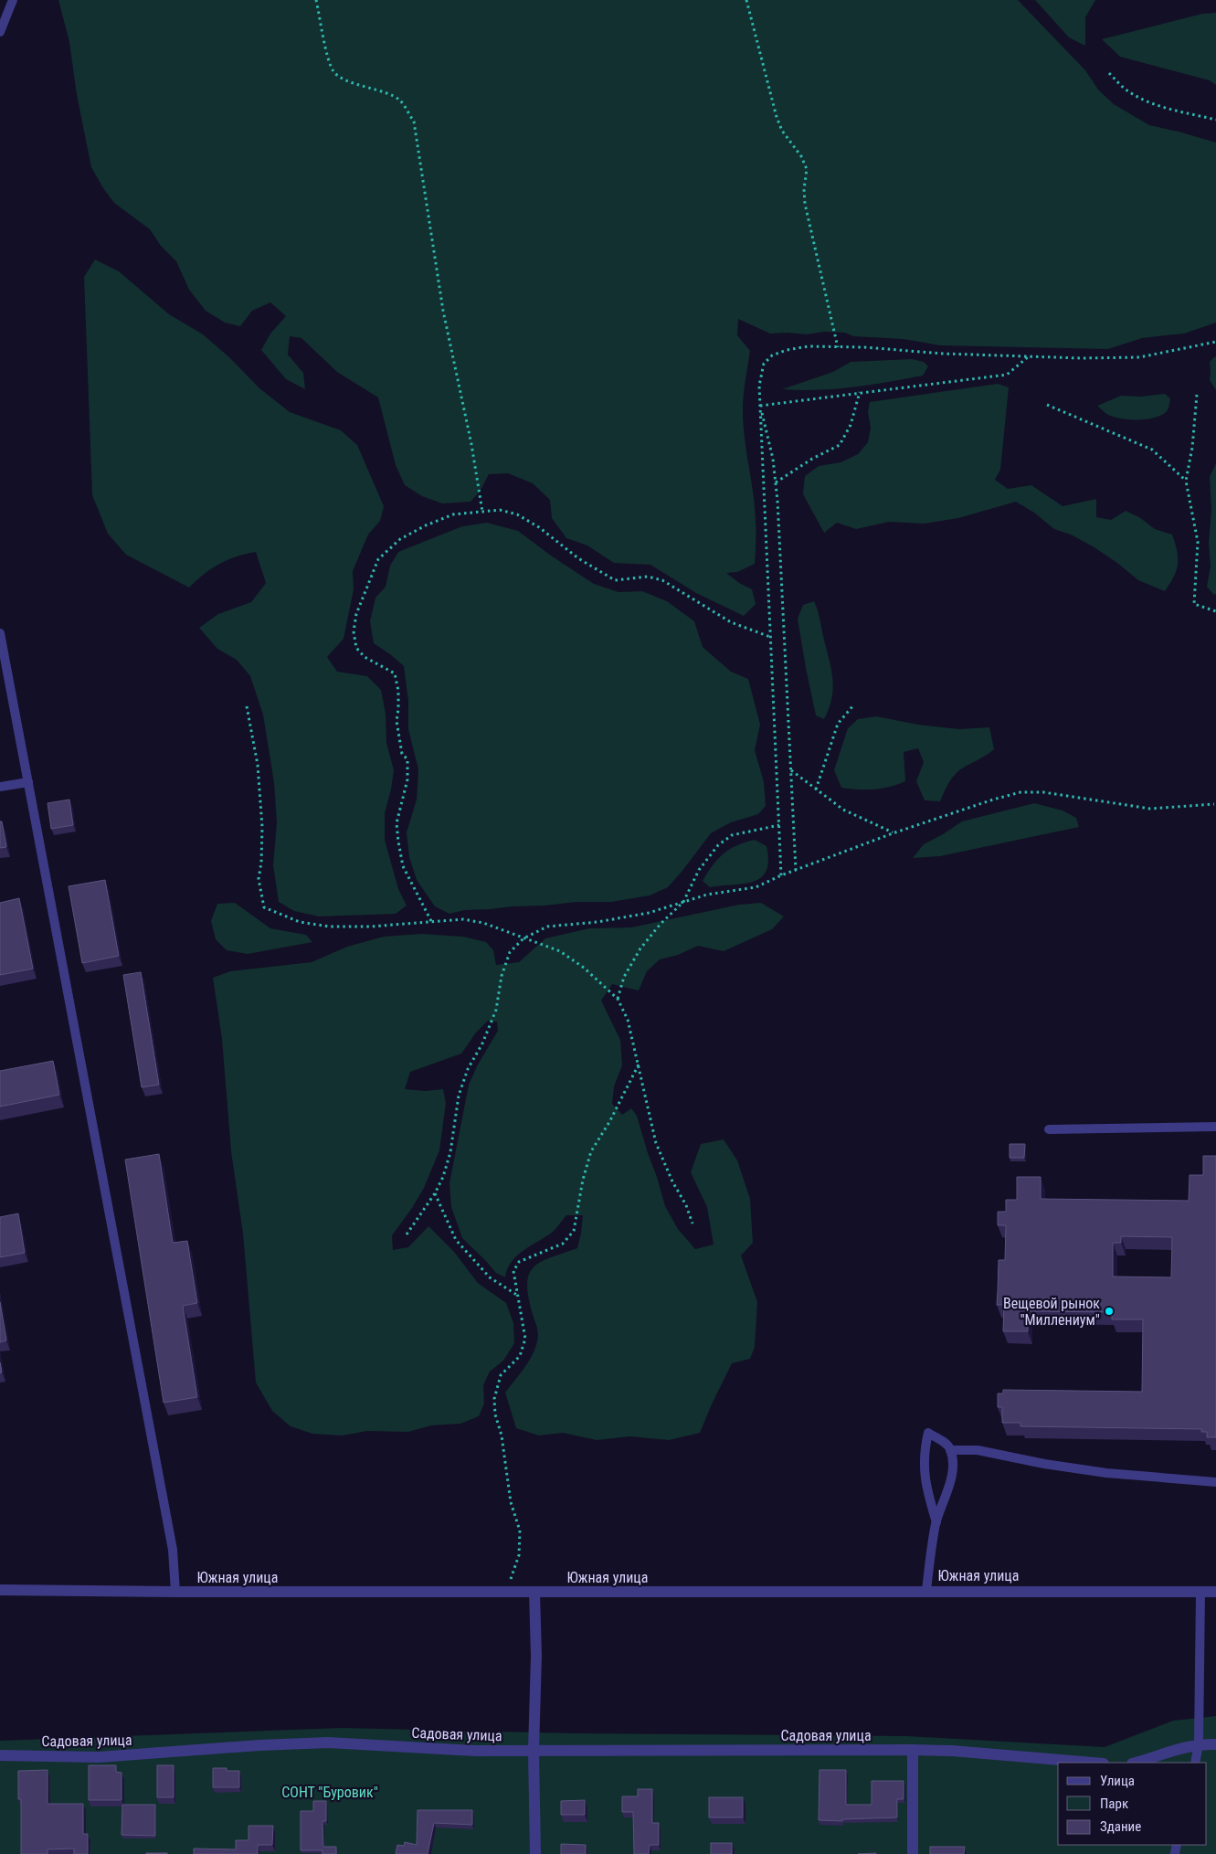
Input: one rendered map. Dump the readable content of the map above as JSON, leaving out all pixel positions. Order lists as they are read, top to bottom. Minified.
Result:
{"streets":{"street":["Южная улица","Садовая улица"]},"parks":["СОНТ \"Буровик\""],"places":["Вещевой рынок \"Миллениум\""],"legend":["Улица","Парк","Здание"]}
